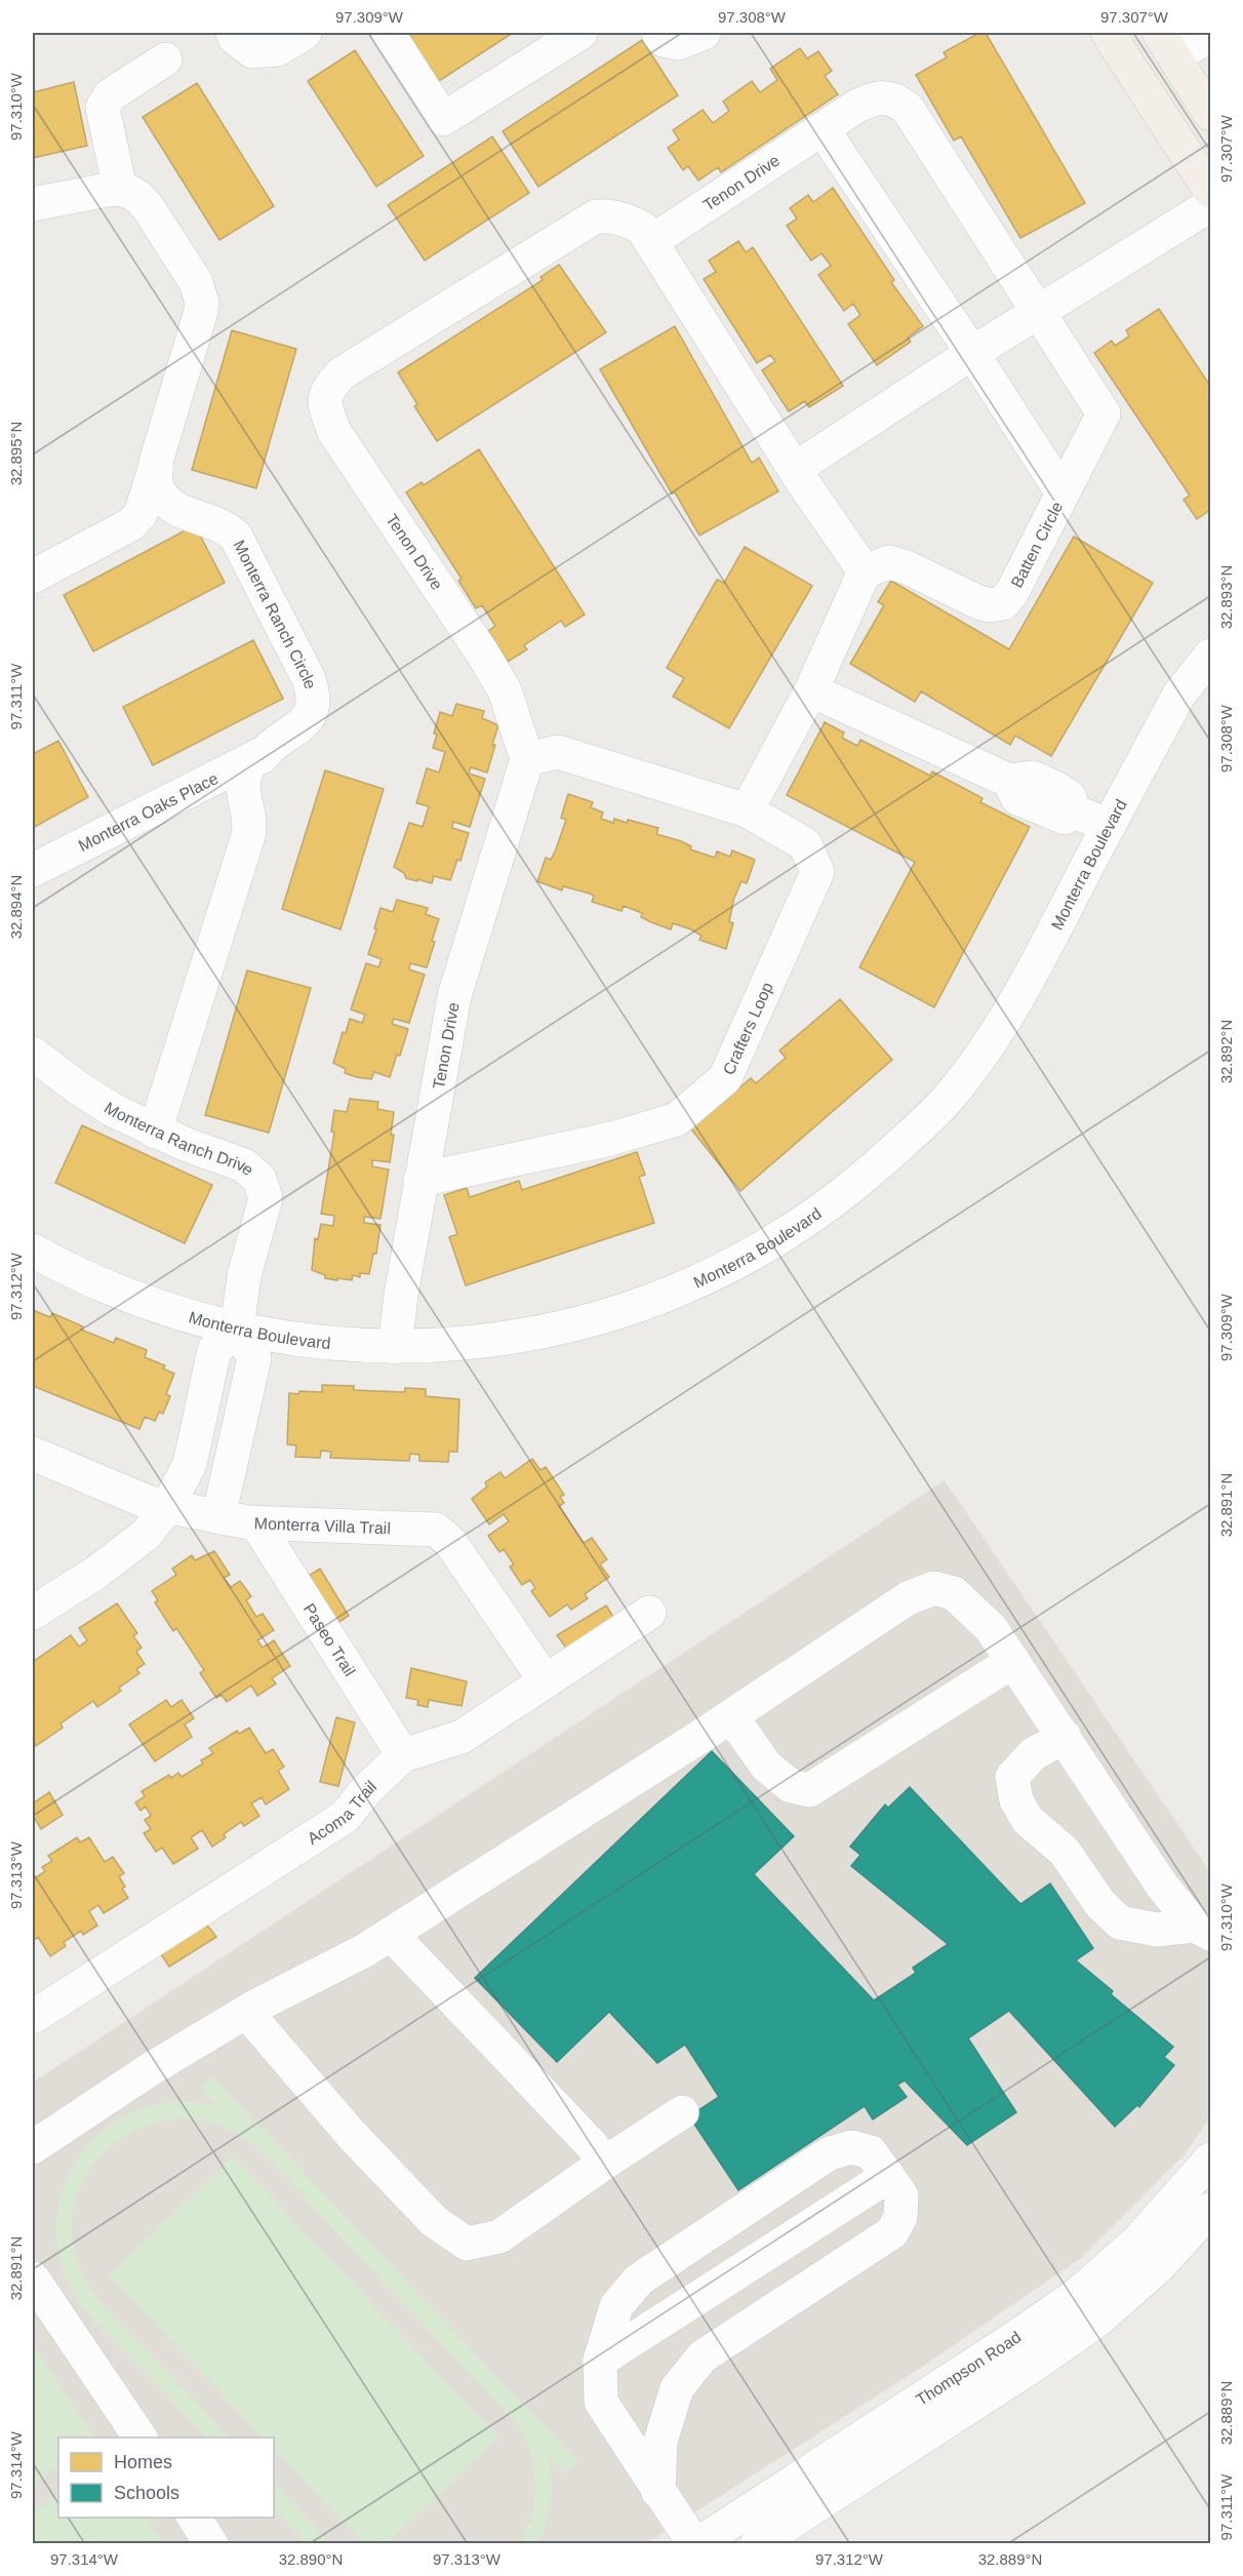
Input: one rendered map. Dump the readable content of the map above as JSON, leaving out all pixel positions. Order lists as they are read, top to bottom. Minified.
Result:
{"streets":{"street":["Tenon Drive","Batten Circle","Monterra Ranch Circle","Monterra Oaks Place","Monterra Boulevard","Crafters Loop","Monterra Ranch Drive","Monterra Villa Trail","Paseo Trail","Acoma Trail","Thompson Road"]},"crossings":[["Tenon Drive","Batten Circle"],["Tenon Drive","Monterra Boulevard"],["Tenon Drive","Crafters Loop"],["Monterra Ranch Circle","Monterra Oaks Place"],["Monterra Ranch Circle","Monterra Ranch Drive"],["Monterra Boulevard","Monterra Ranch Drive"],["Monterra Villa Trail","Paseo Trail"],["Monterra Villa Trail","Acoma Trail"],["Paseo Trail","Acoma Trail"]],"legend":["Homes","Schools"],"coordinates":["97.309°W","97.308°W","97.307°W","97.310°W","32.895°N","32.893°N","97.311°W","32.894°N","32.892°N","97.312°W","32.891°N","97.313°W","32.889°N","97.314°W","32.890°N"]}
